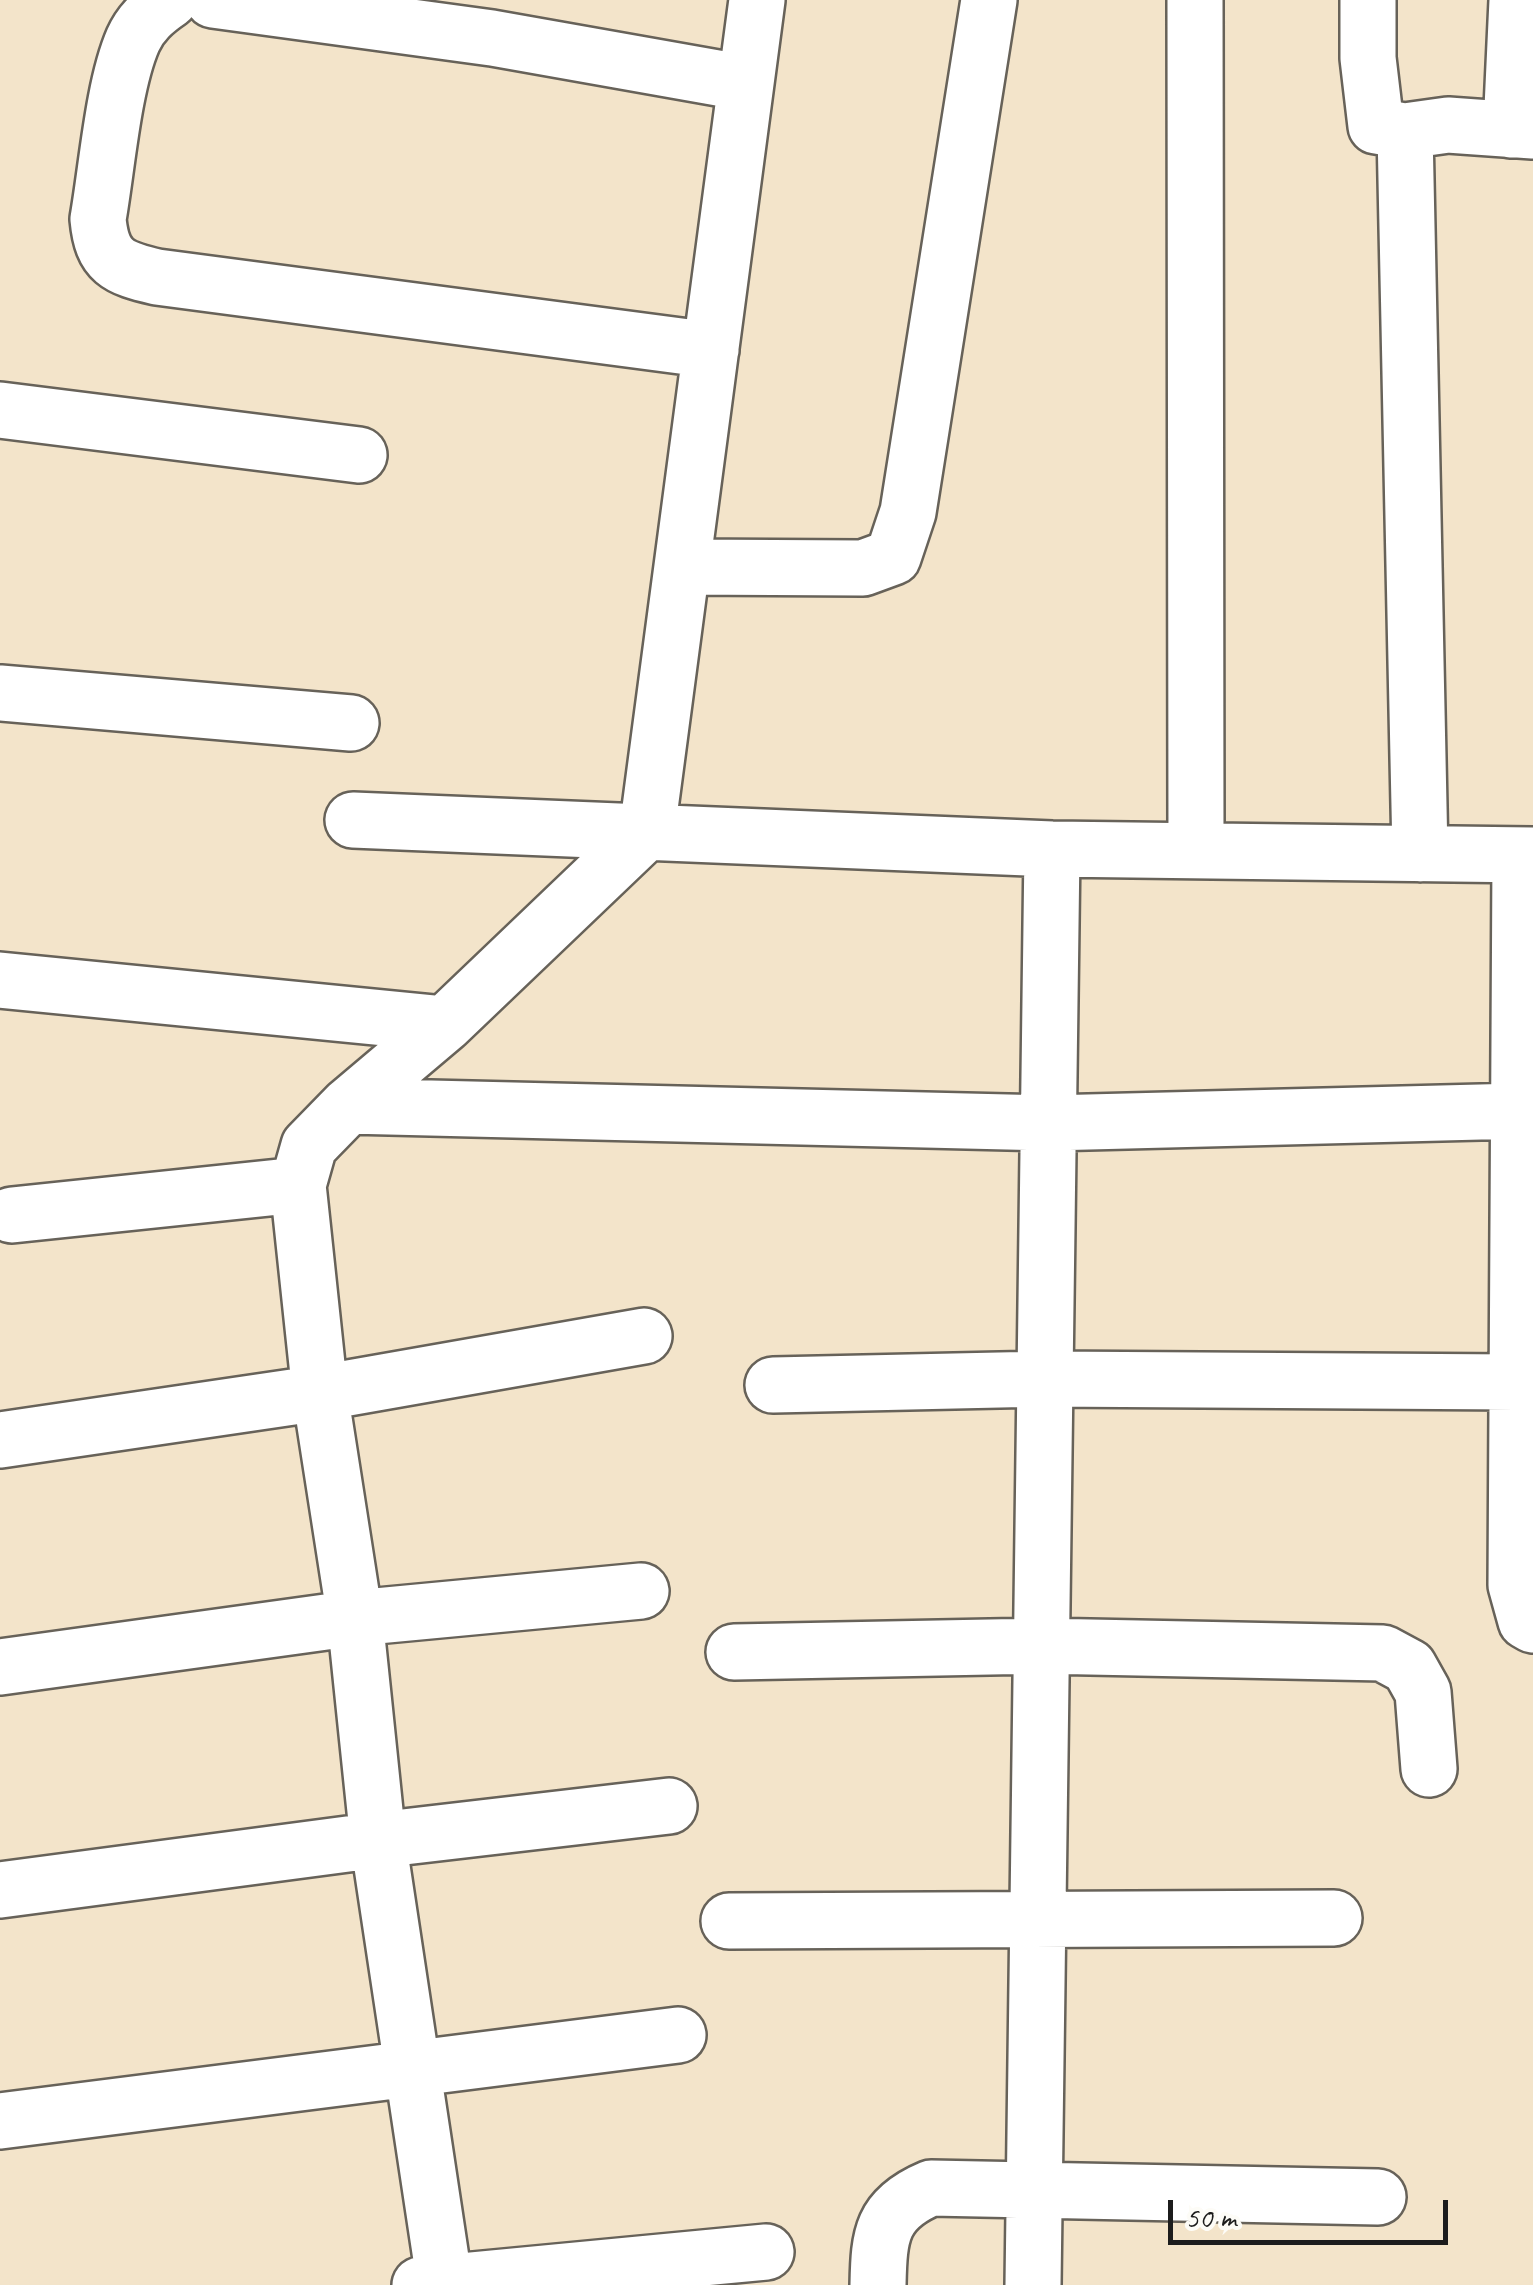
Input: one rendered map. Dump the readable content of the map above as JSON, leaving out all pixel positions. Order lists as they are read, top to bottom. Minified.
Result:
{"scale_bar":"50 m"}
